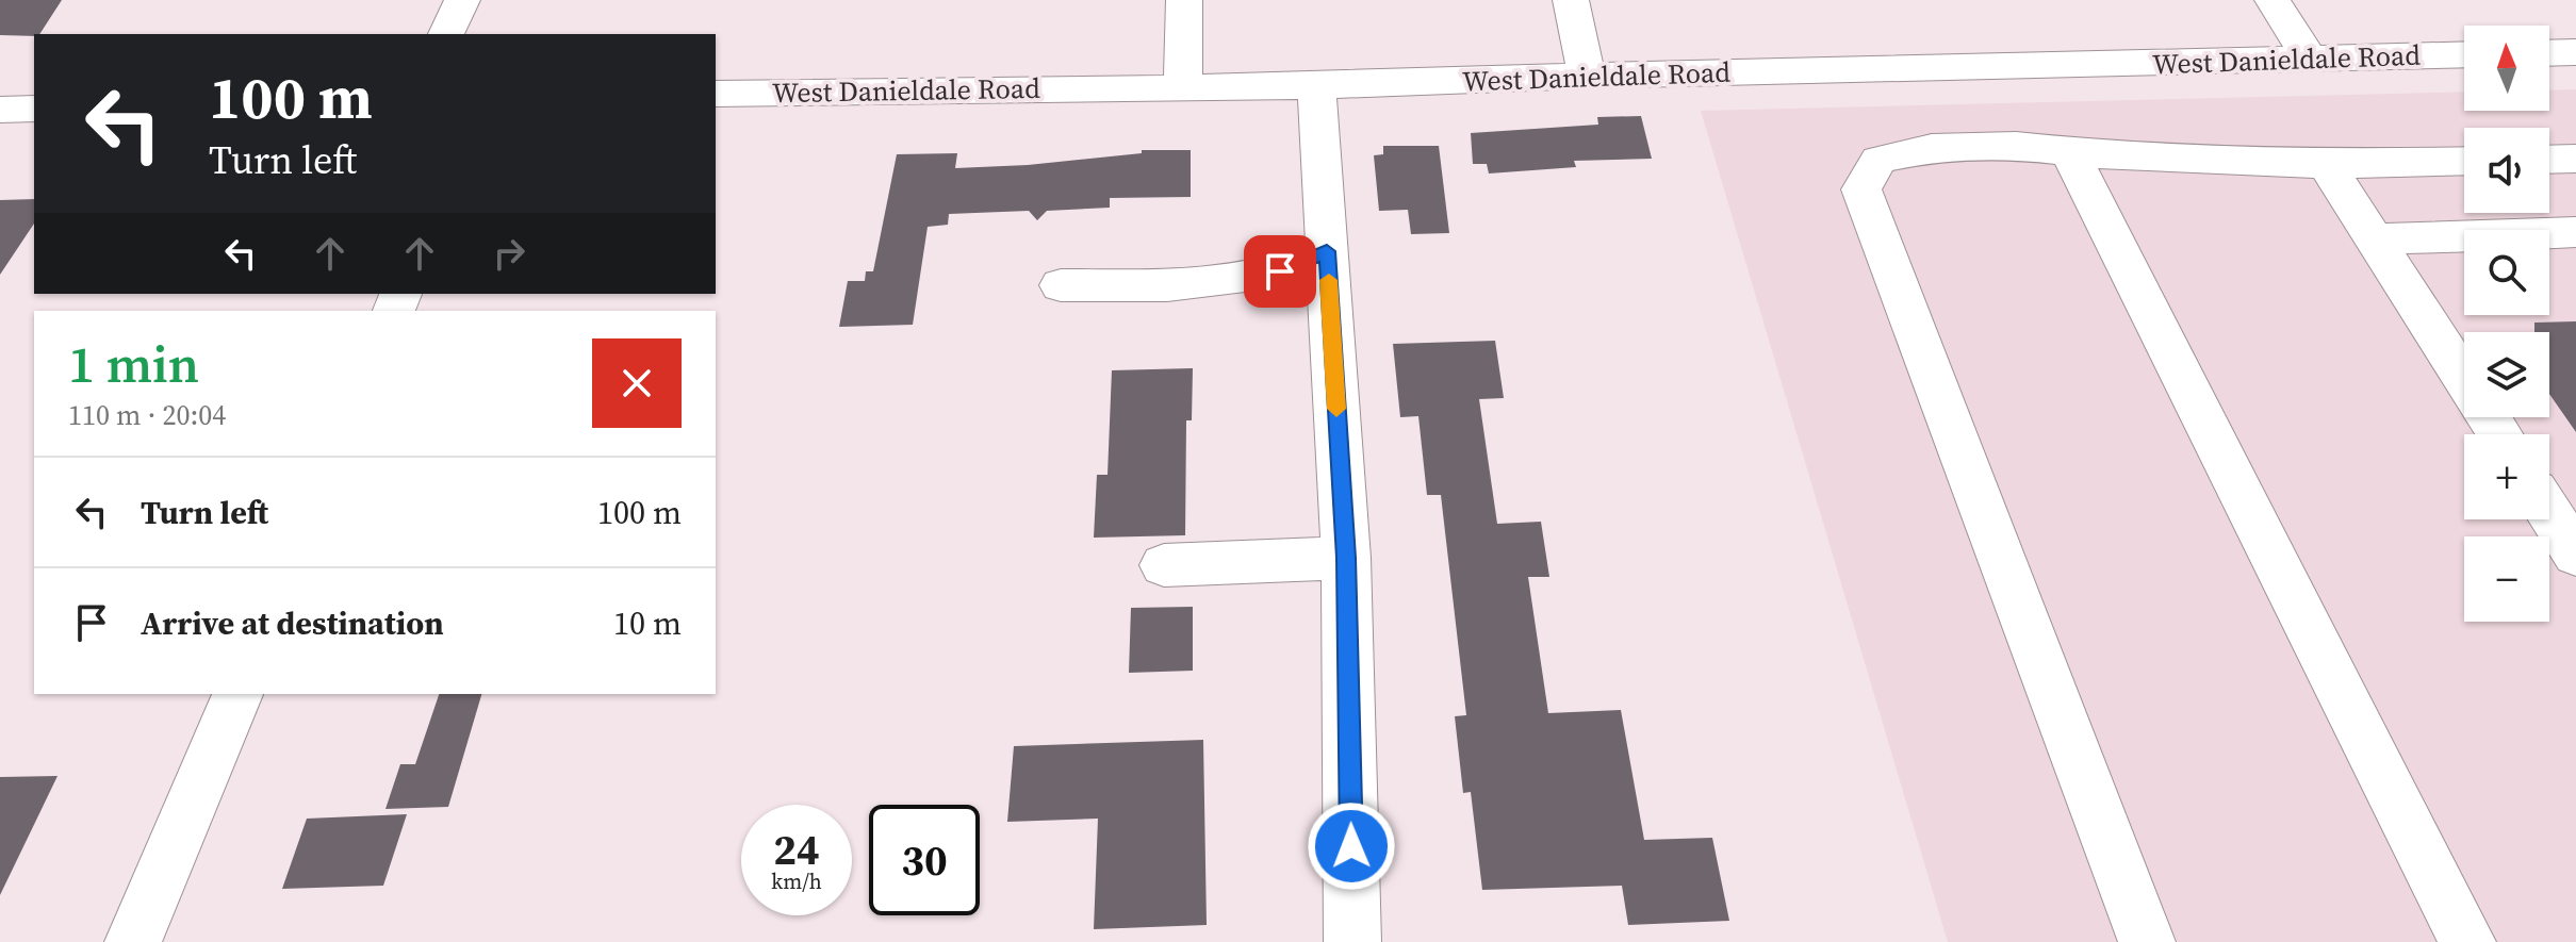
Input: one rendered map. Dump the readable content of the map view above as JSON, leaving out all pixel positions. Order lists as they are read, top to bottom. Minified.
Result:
{"streets":{"street":["West Danieldale Road"]},"north":"top","page":{"map_buttons":["+","−"],"turn":["100 m","Turn left"],"heading":["1 min","110 m · 20:04"],"list":[{"name":"Turn left","value":"100 m"},{"name":"Arrive at destination","value":"10 m"}],"speed":"24 km/h","limit":"30"}}
